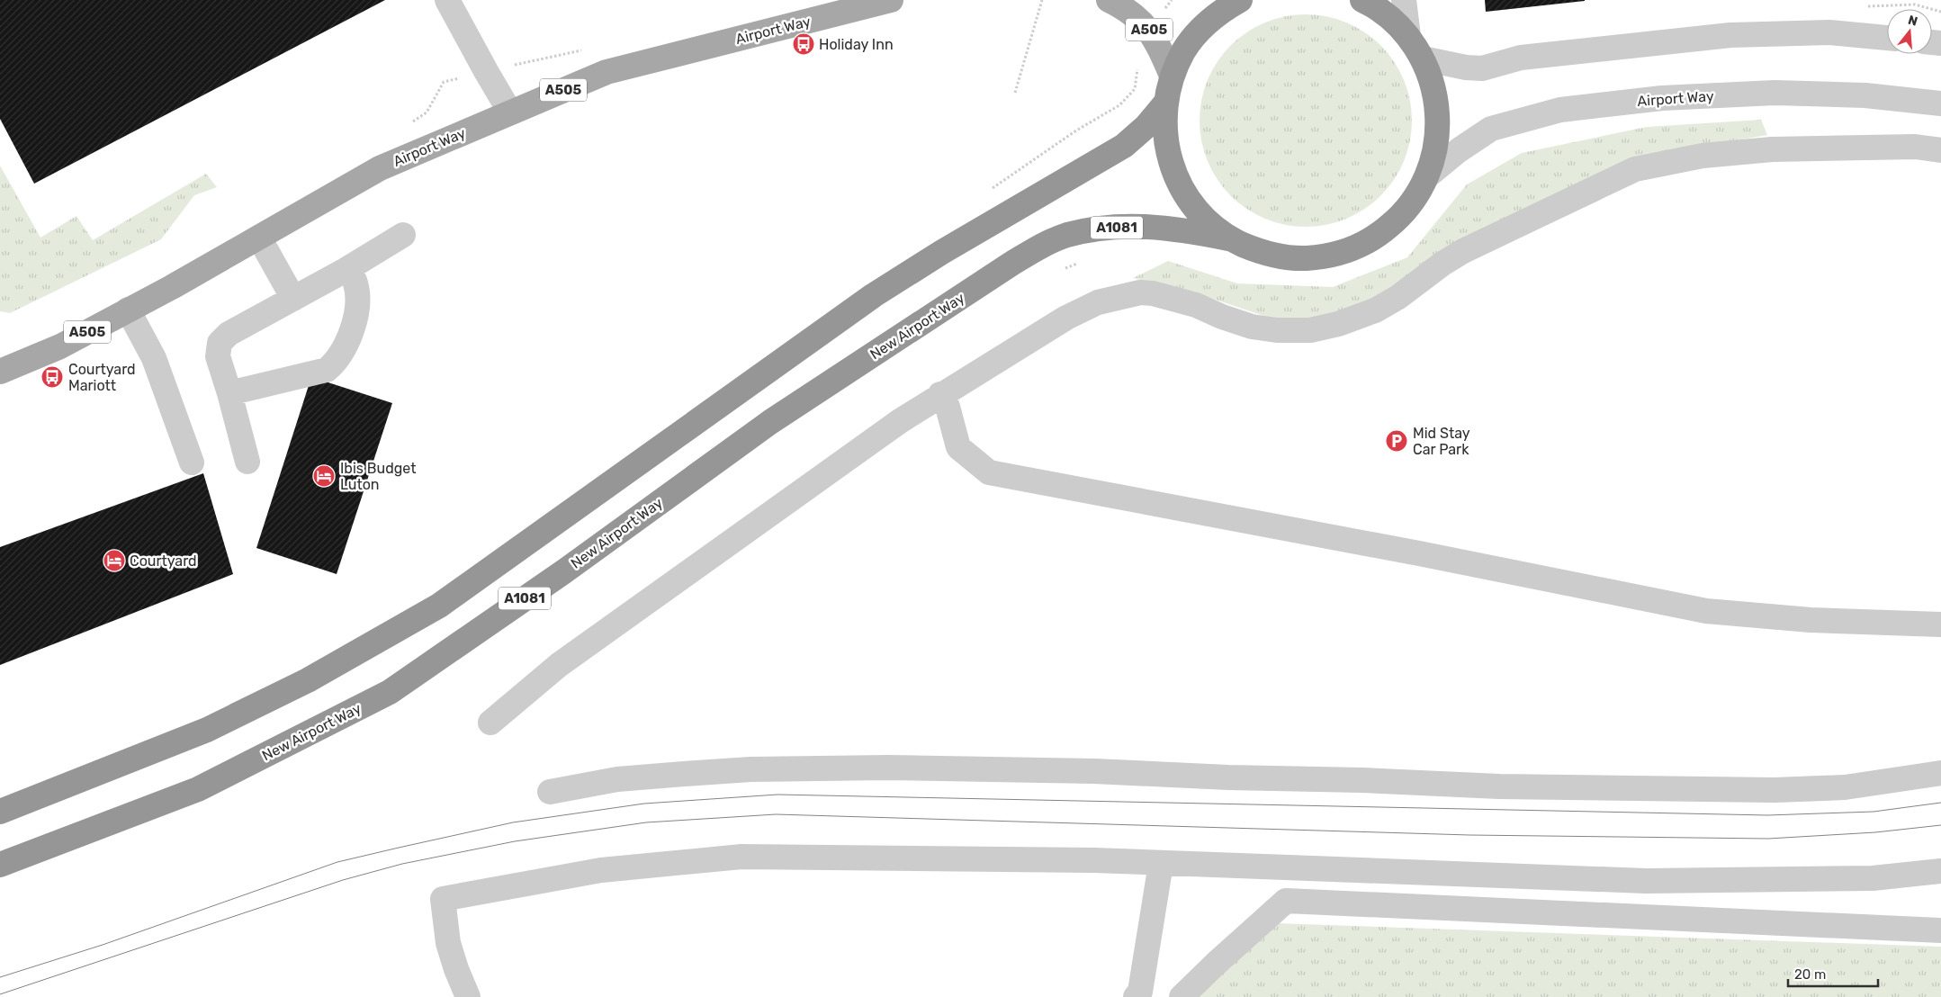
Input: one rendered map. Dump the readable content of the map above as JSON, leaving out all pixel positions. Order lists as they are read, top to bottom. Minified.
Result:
{"streets":{"highway":["A1081","New Airport Way"],"main road":["Airport Way","A505"]},"places":{"bus stop":["Holiday Inn","Courtyard Mariott"],"parking":["Mid Stay Car Park"],"hotel":["Ibis Budget Luton","Courtyard"]},"scale_bar":"20 m","north":"top"}
